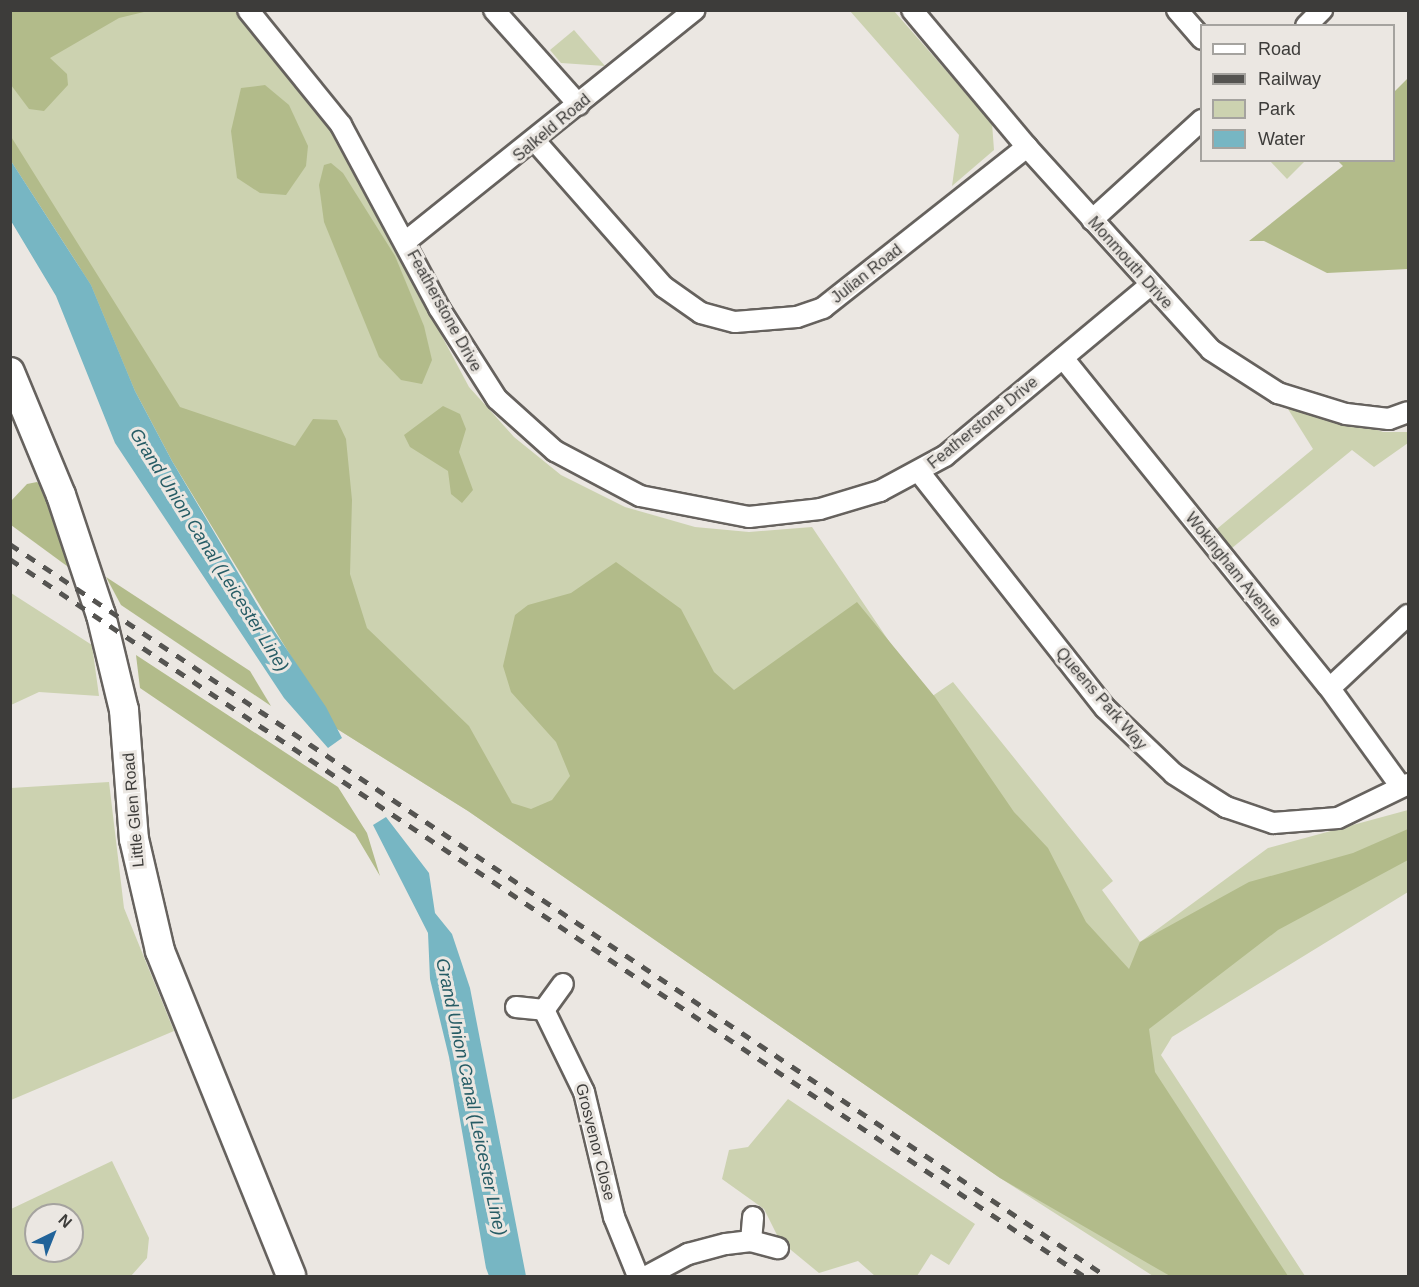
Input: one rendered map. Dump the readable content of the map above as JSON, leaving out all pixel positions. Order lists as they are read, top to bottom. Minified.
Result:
{"streets":{"main road":["Little Glen Road"],"street":["Salkeld Road","Monmouth Drive","Julian Road","Featherstone Drive","Wokingham Avenue","Queens Park Way","Grosvenor Close"]},"crossings":[["Salkeld Road","Julian Road"],["Salkeld Road","Featherstone Drive"],["Monmouth Drive","Julian Road"],["Monmouth Drive","Featherstone Drive"],["Featherstone Drive","Wokingham Avenue"],["Featherstone Drive","Queens Park Way"],["Wokingham Avenue","Queens Park Way"]],"water":["Grand Union Canal (Leicester Line)"],"legend":["Road","Railway","Park","Water"],"north":"top right"}
